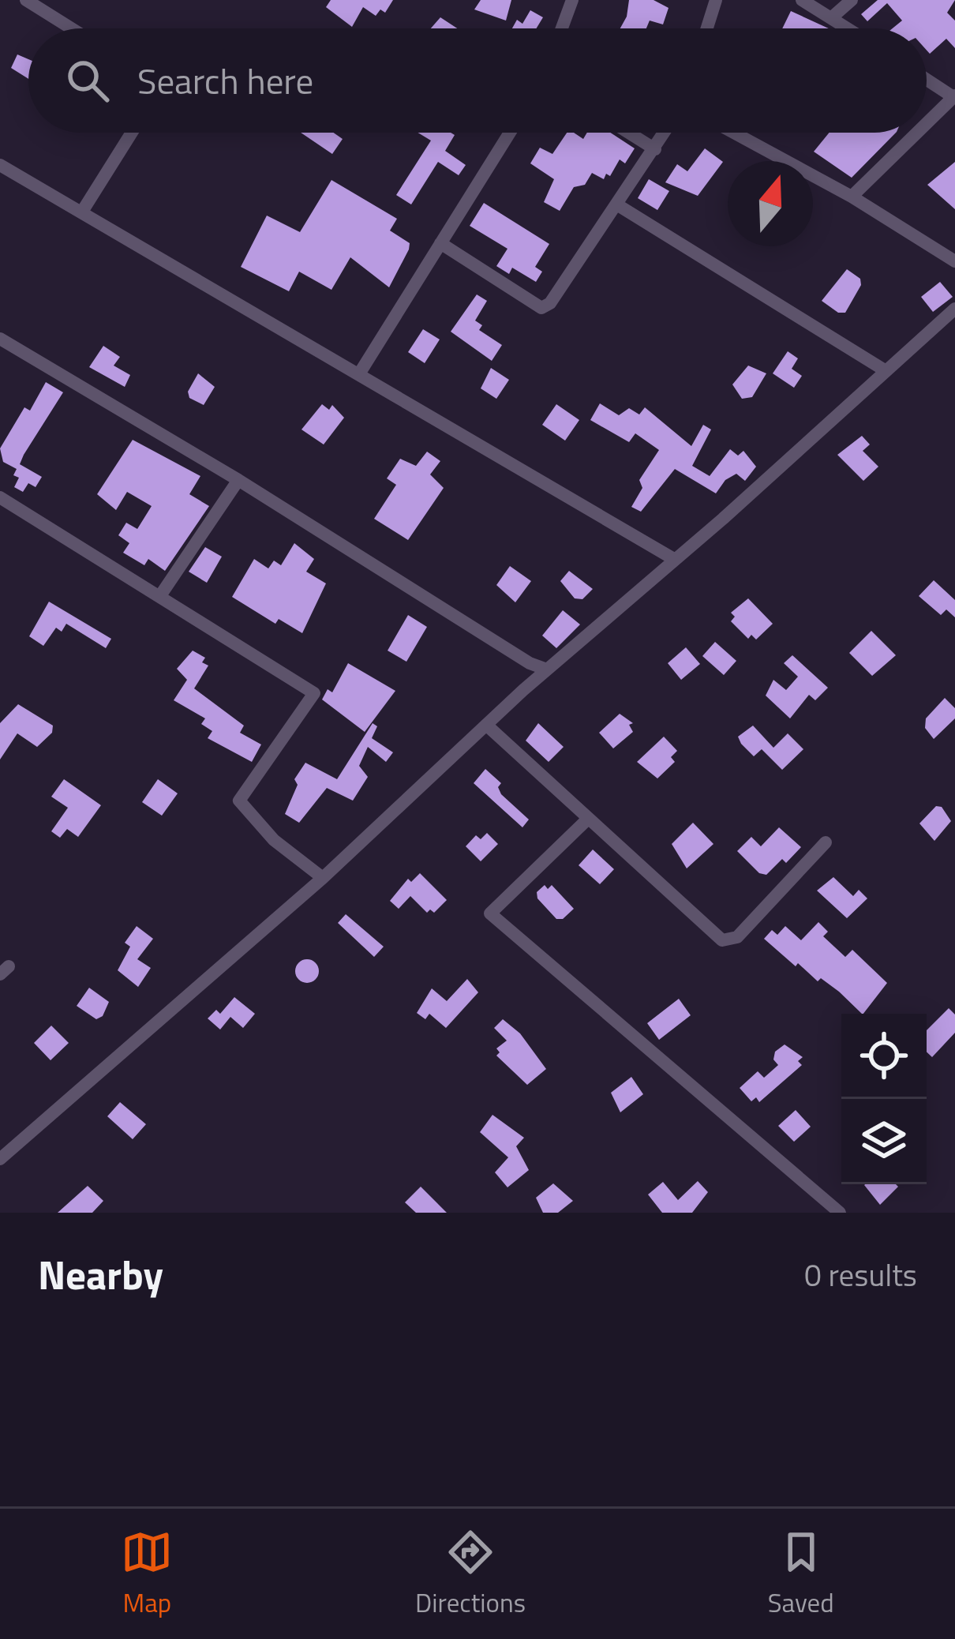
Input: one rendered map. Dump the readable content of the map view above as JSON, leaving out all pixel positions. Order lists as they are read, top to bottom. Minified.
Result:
{"north":"top","page":{"search":"Search here","heading":["Nearby","0 results"],"nav":["Map","Directions","Saved"]}}
